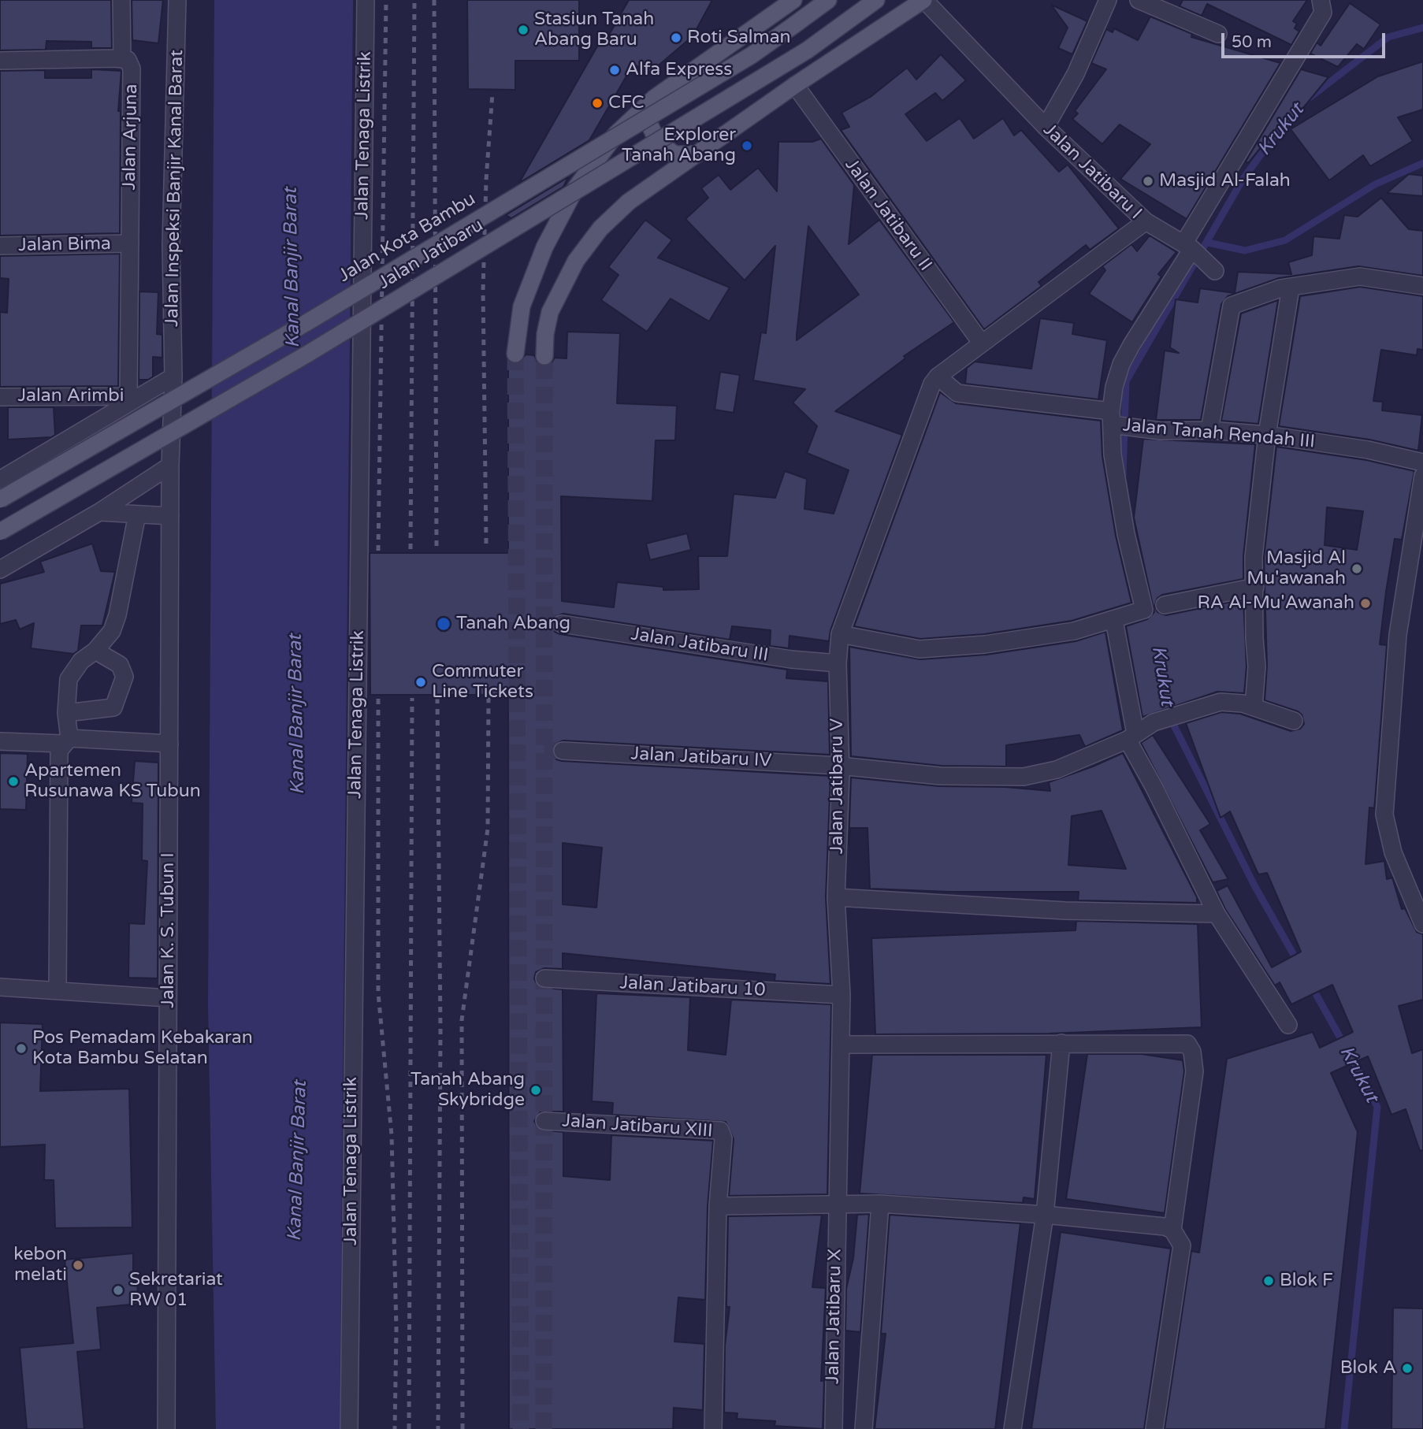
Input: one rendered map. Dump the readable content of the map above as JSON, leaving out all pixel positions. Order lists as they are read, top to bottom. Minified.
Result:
{"streets":{"main road":["Jalan Kota Bambu","Jalan Jatibaru"],"street":["Jalan Tenaga Listrik","Jalan Arjuna","Jalan Jatibaru I","Jalan Inspeksi Banjir Kanal Barat","Jalan Jatibaru II","Jalan Bima","Jalan Arimbi","Jalan Tanah Rendah III","Jalan Jatibaru III","Jalan Jatibaru IV","Jalan Jatibaru V","Jalan K. S. Tubun I","Jalan Jatibaru 10","Jalan Jatibaru XIII","Jalan Jatibaru X"]},"crossings":[["Jalan Arjuna","Jalan Bima"],["Jalan Arjuna","Jalan Arimbi"],["Jalan Jatibaru I","Jalan Jatibaru II"],["Jalan Jatibaru I","Jalan Tanah Rendah III"],["Jalan Jatibaru I","Jalan Jatibaru V"],["Jalan Inspeksi Banjir Kanal Barat","Jalan K. S. Tubun I"],["Jalan Tanah Rendah III","Jalan Jatibaru V"],["Jalan Jatibaru III","Jalan Jatibaru V"],["Jalan Jatibaru IV","Jalan Jatibaru V"],["Jalan Jatibaru V","Jalan Jatibaru 10"],["Jalan Jatibaru V","Jalan Jatibaru X"]],"water":["Krukut","Kanal Banjir Barat"],"places":["Stasiun Tanah Abang Baru","Roti Salman","Alfa Express","CFC","Explorer Tanah Abang","Masjid Al-Falah","Masjid Al Mu'awanah","RA Al-Mu'Awanah","Tanah Abang","Commuter Line Tickets","Apartemen Rusunawa KS Tubun","Pos Pemadam Kebakaran Kota Bambu Selatan","Tanah Abang Skybridge","kebon melati","Blok F","Sekretariat RW 01","Blok A"],"scale_bar":"50 m"}
